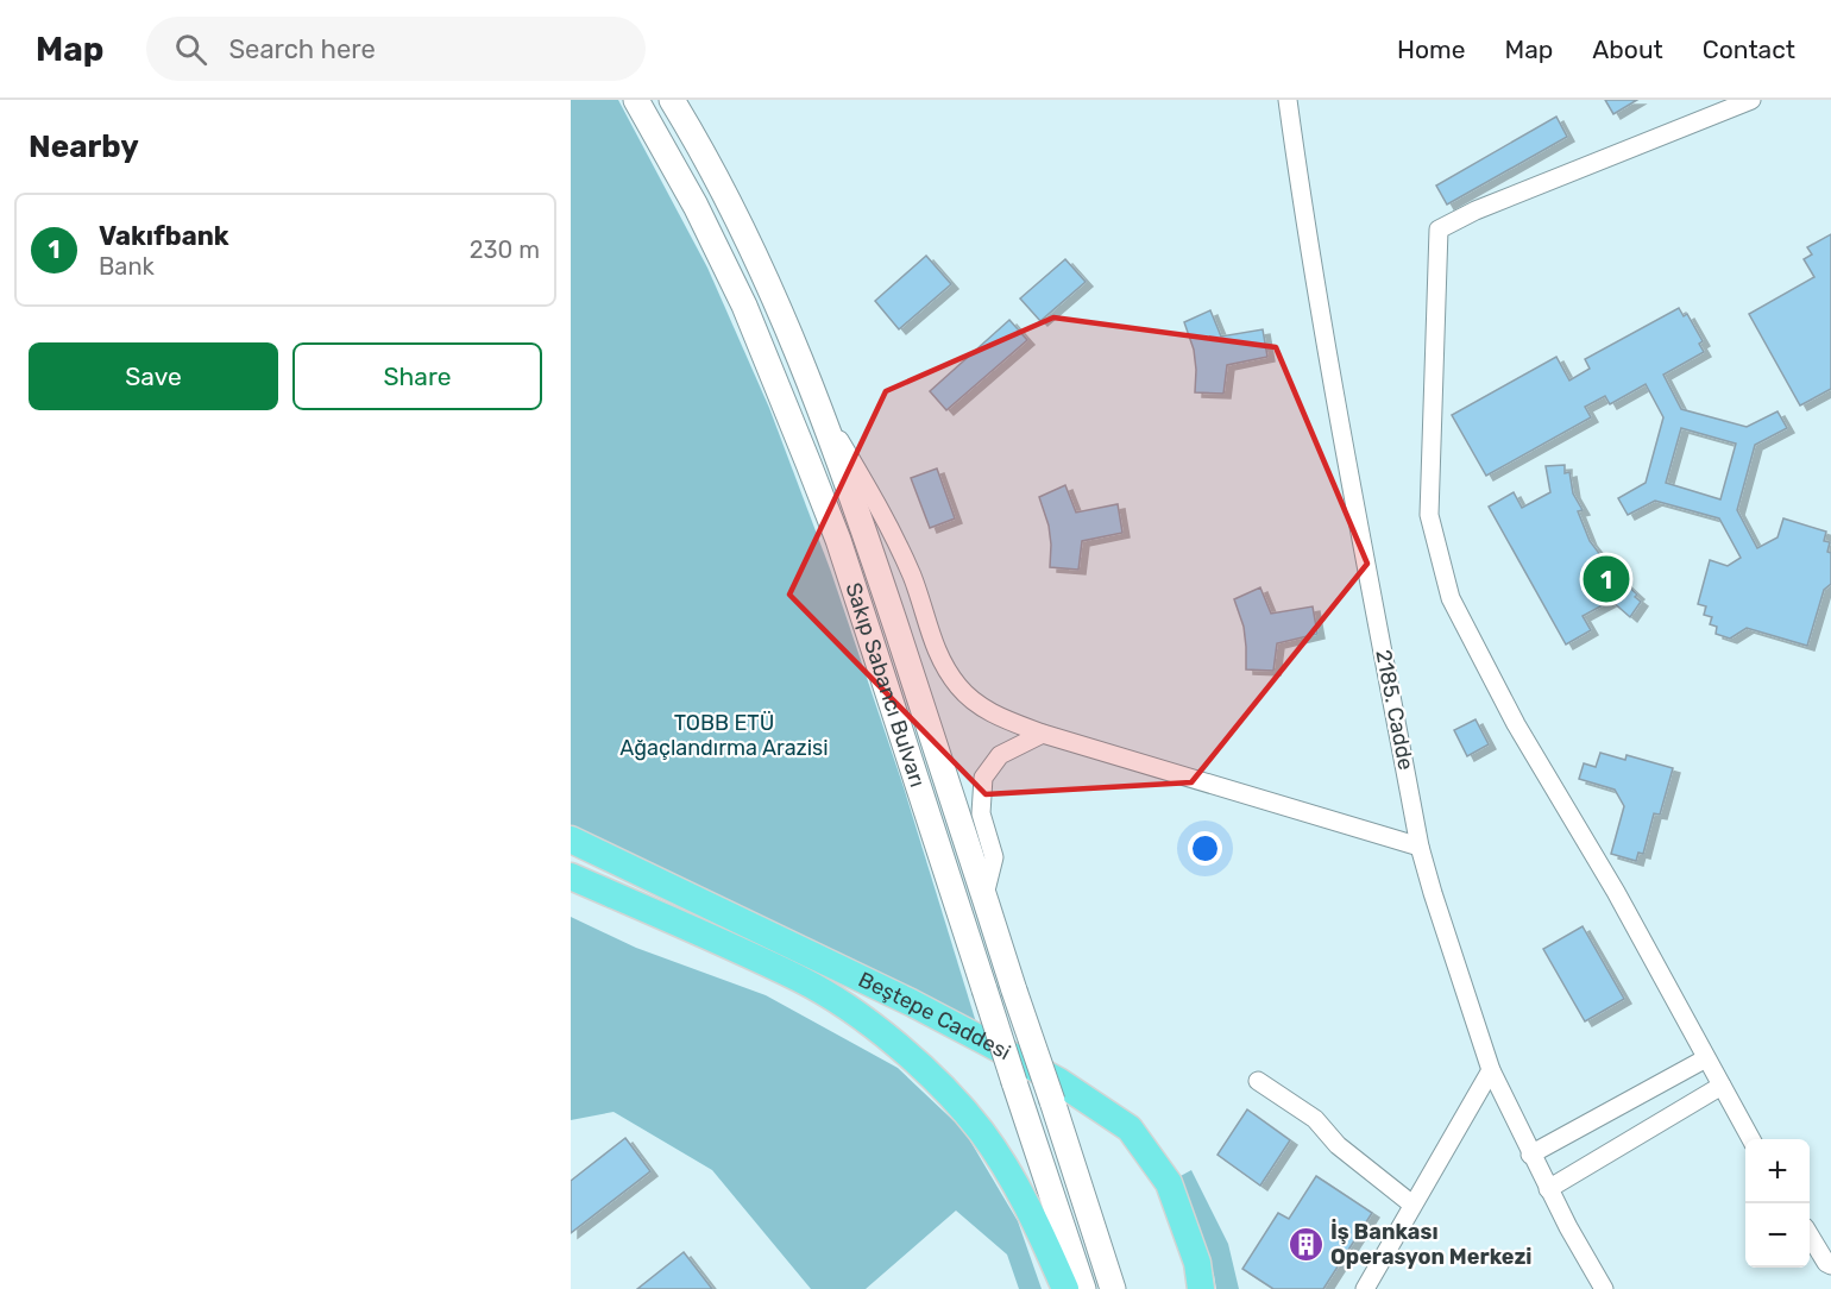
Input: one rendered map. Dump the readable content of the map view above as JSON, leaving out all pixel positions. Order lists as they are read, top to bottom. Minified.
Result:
{"streets":{"main road":["Sakıp Sabancı Bulvarı","Beştepe Caddesi"],"street":["2185. Cadde"]},"parks":["TOBB ETÜ Ağaçlandırma Arazisi"],"places":{"building":["İş Bankası Operasyon Merkezi"]},"page":{"header":"Map","search":"Search here","nav":["Home","Map","About","Contact"],"heading":"Nearby","list":[{"mark":"1","name":"Vakıfbank","note":"Bank","value":"230 m"}],"buttons":["Save","Share"],"pins":"1","map_buttons":["+","−"]}}
